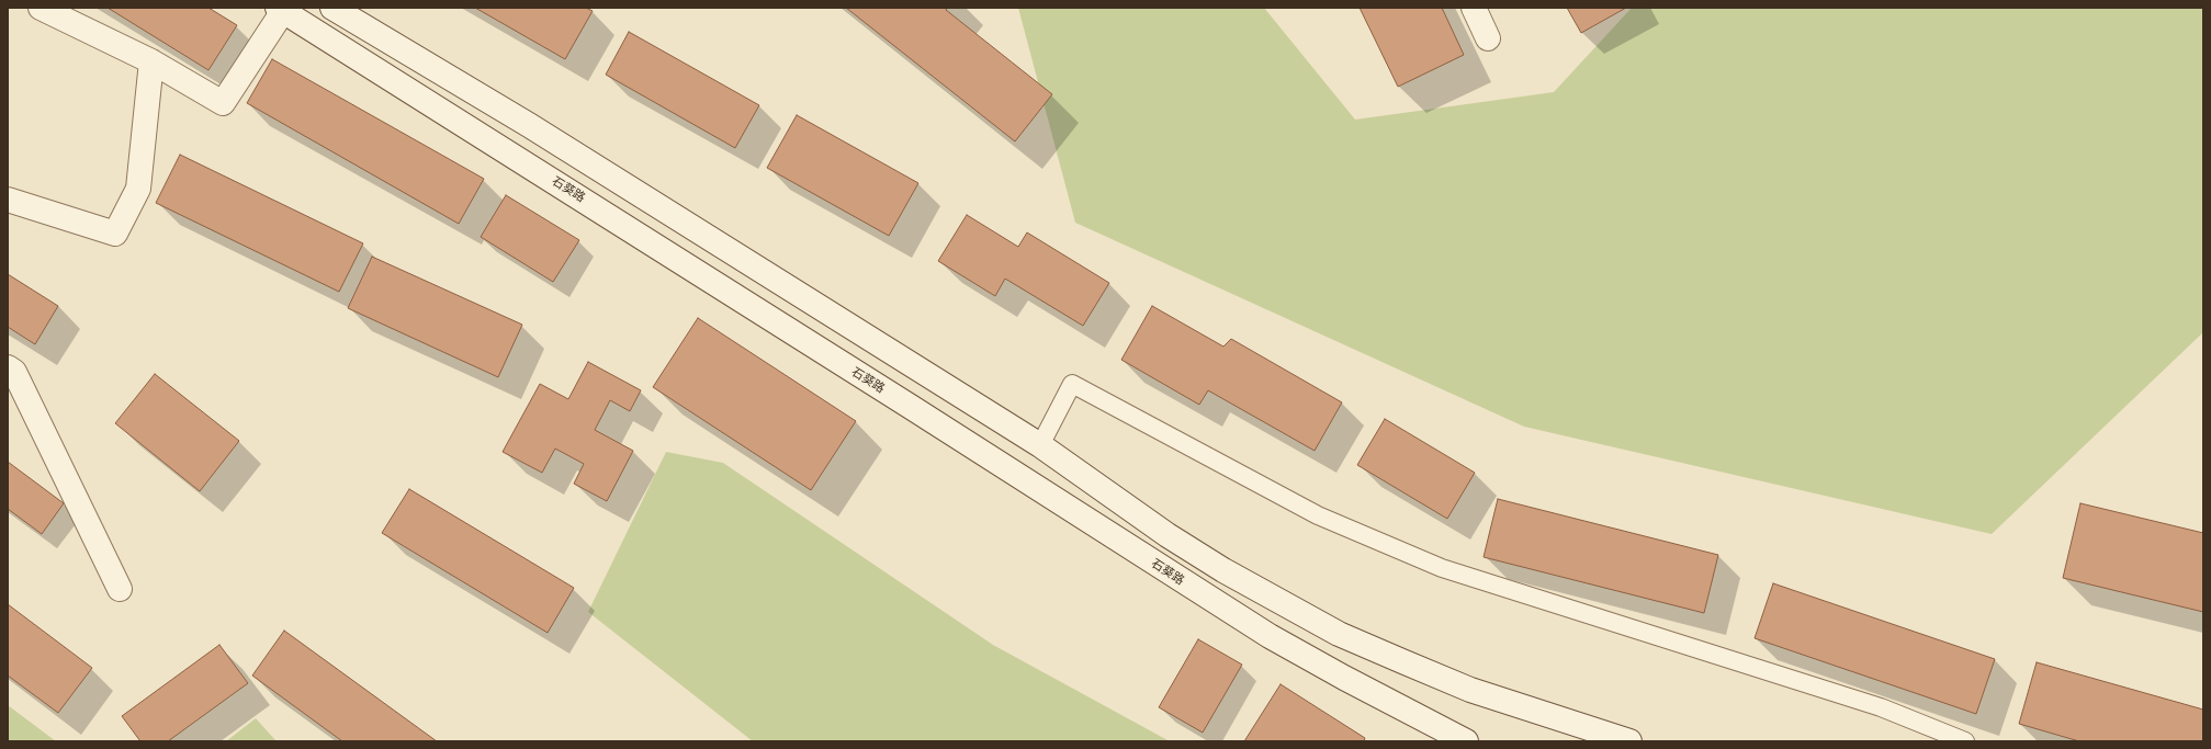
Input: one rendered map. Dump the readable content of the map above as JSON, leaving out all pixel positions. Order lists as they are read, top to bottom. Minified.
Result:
{"streets":{"main road":["石葵路"]}}
